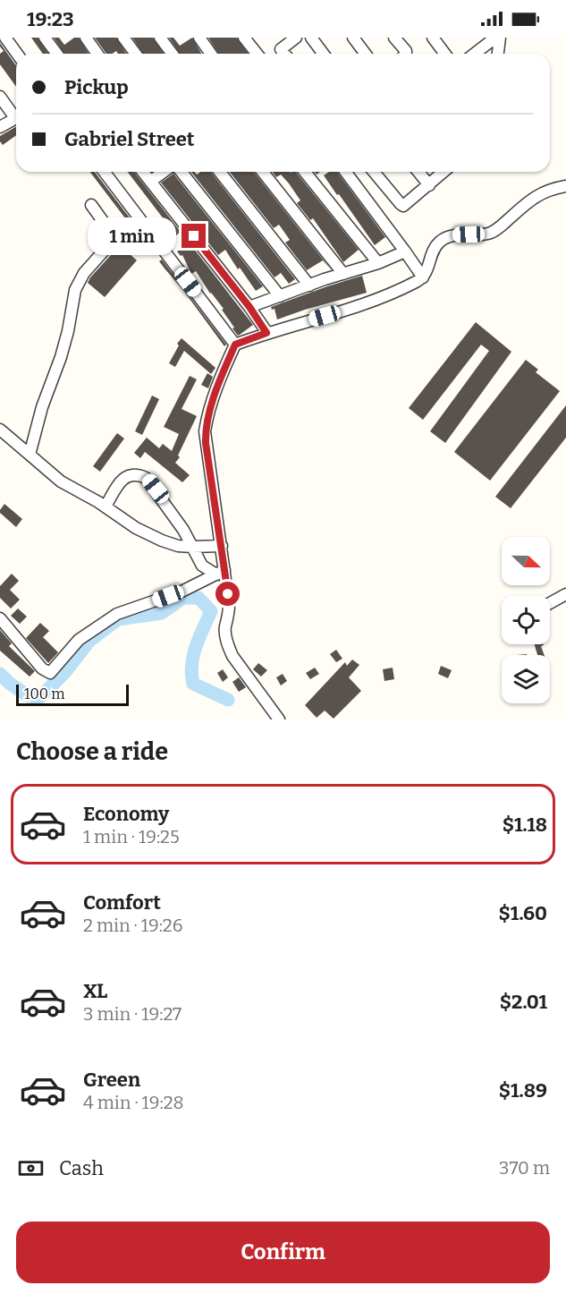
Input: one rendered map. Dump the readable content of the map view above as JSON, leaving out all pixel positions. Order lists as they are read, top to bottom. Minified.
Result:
{"scale_bar":"100 m","north":"right","page":{"status":"19:23","banner":["Pickup","Gabriel Street"],"bubble":"1 min","scale":"100 m","heading":"Choose a ride","list":[{"name":"Economy","note":"1 min · 19:25","value":"$1.18"},{"name":"Comfort","note":"2 min · 19:26","value":"$1.60"},{"name":"XL","note":"3 min · 19:27","value":"$2.01"},{"name":"Green","note":"4 min · 19:28","value":"$1.89"}],"pay":["Cash","370 m"],"buttons":"Confirm"}}
